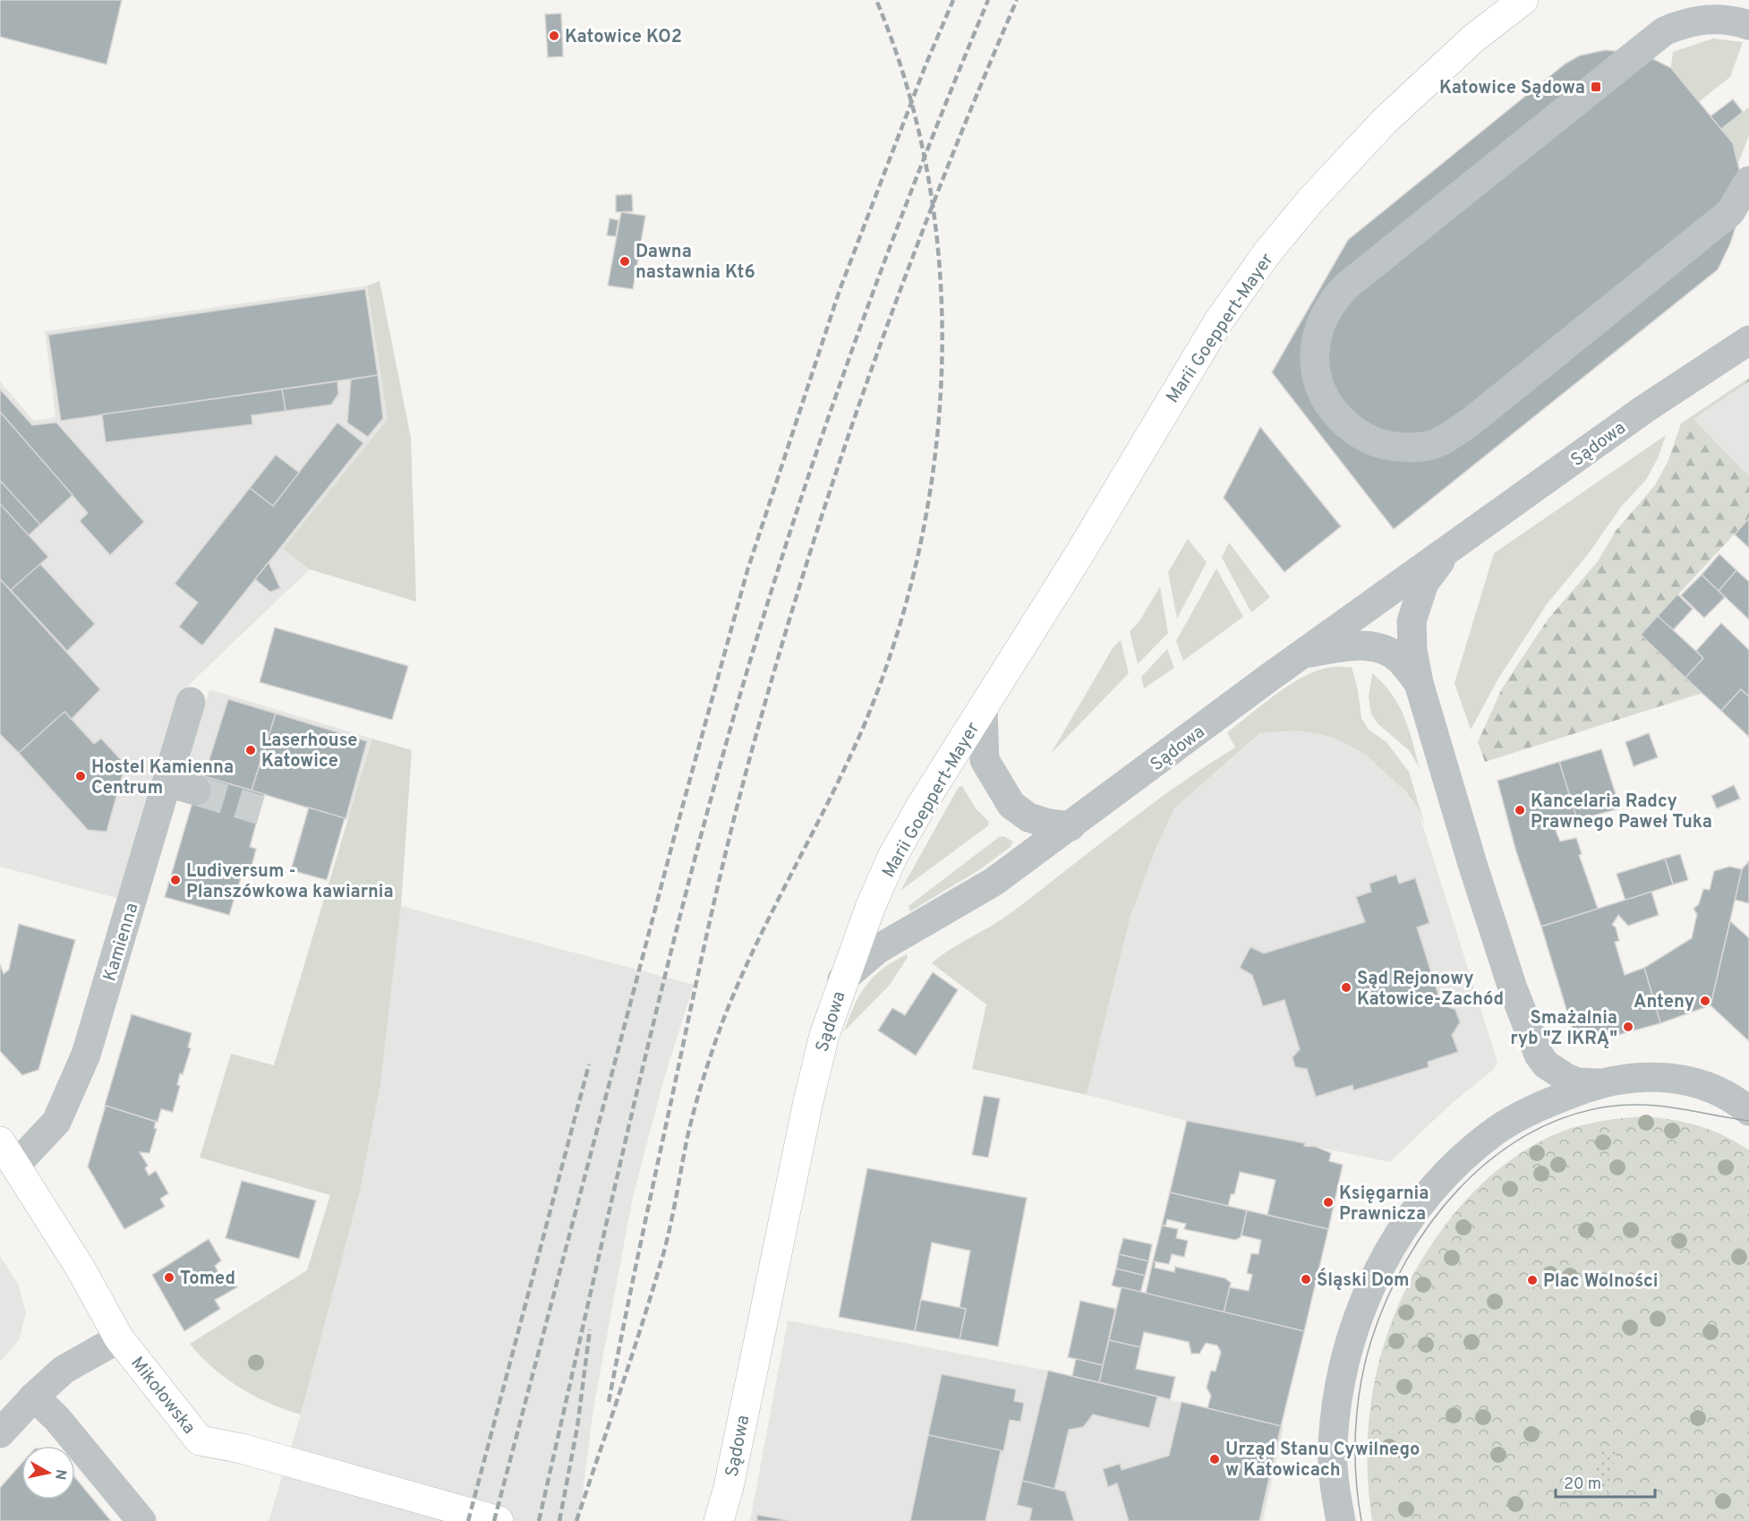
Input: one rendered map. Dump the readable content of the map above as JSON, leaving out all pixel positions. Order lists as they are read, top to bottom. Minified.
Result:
{"streets":{"main road":["Marii Goeppert-Mayer","Sądowa","Mikołowska"],"street":["Kamienna"]},"crossings":[["Marii Goeppert-Mayer","Sądowa"],["Kamienna","Mikołowska"]],"places":{"other":["Katowice KO2","Dawna nastawnia Kt6","Laserhouse Katowice","Hostel Kamienna Centrum","Kancelaria Radcy Prawnego Paweł Tuka","Ludiversum - Planszówkowa kawiarnia","Sąd Rejonowy Katowice-Zachód","Anteny","Smażalnia ryb \"Z IKRĄ\"","Księgarnia Prawnicza","Tomed","Śląski Dom","Plac Wolności","Urząd Stanu Cywilnego w Katowicach"],"transit":["Katowice Sądowa"]},"scale_bar":"20 m","north":"right"}
